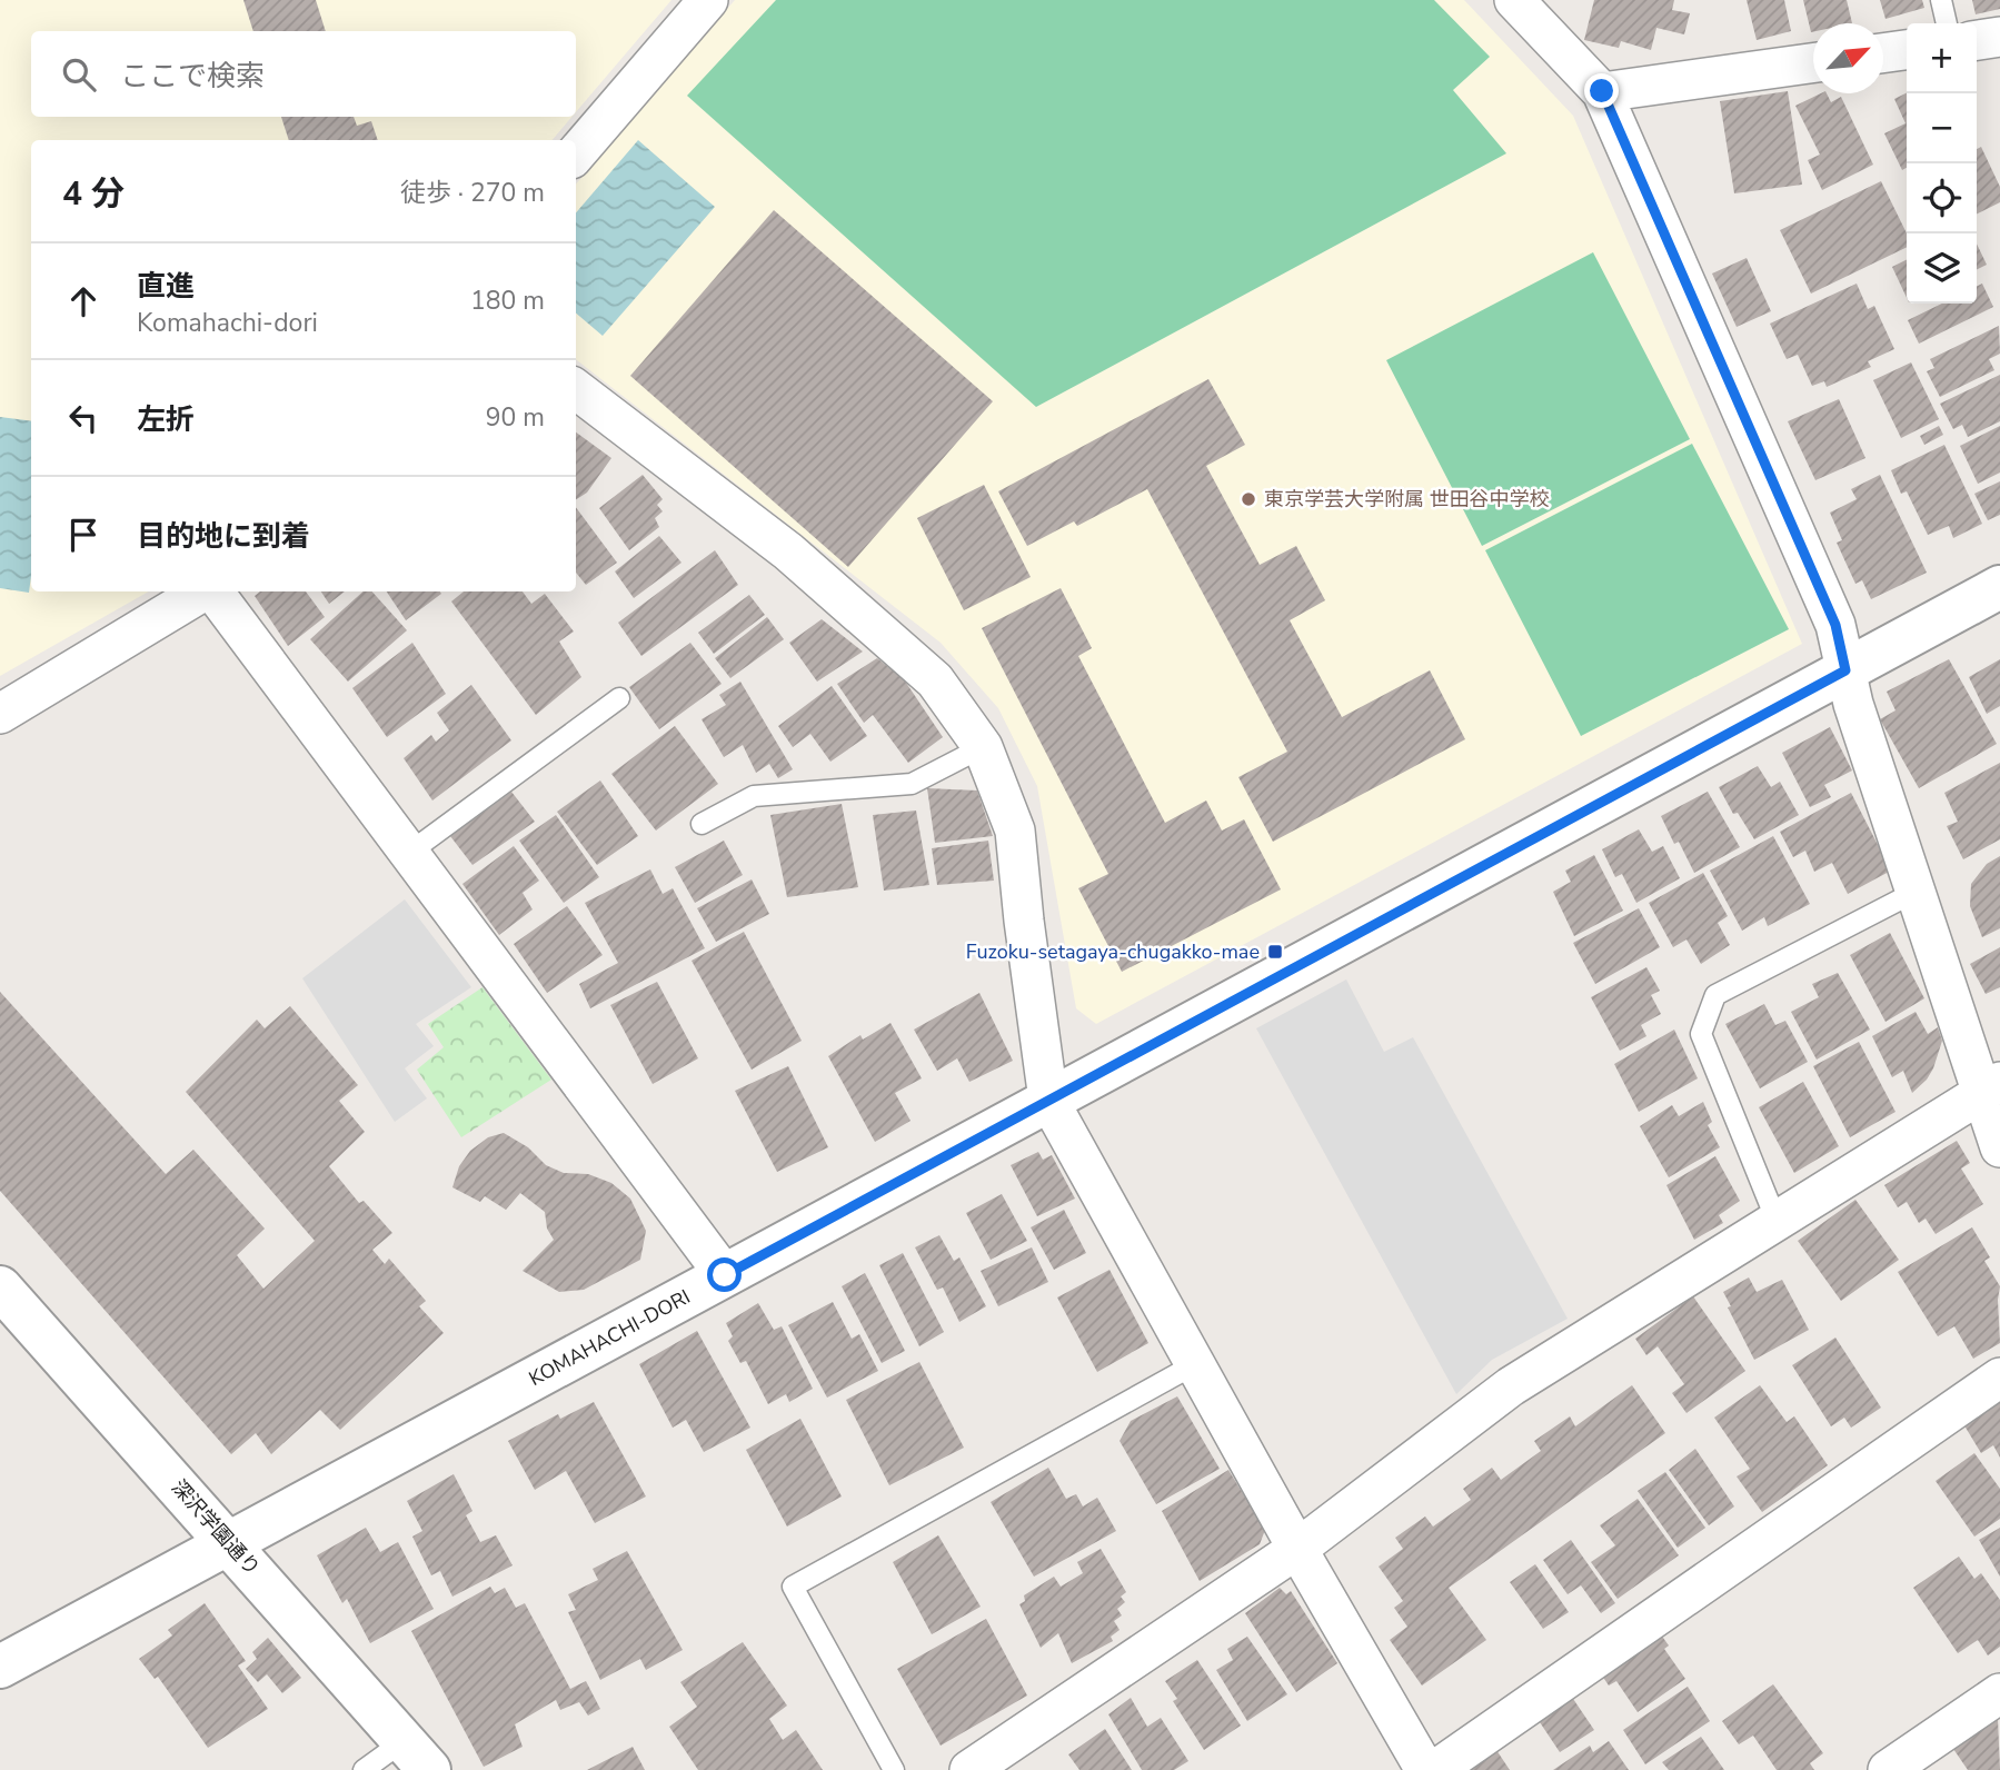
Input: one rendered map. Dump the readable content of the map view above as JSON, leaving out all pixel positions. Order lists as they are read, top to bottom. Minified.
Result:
{"streets":{"street":["KOMAHACHI-DORI","深沢学園通り"]},"crossings":[["KOMAHACHI-DORI","深沢学園通り"]],"places":{"other":["東京学芸大学附属 世田谷中学校"],"transit":["Fuzoku-setagaya-chugakko-mae"]},"north":"top right","page":{"map_buttons":["+","−"],"search":"ここで検索","heading":["4 分","徒歩 · 270 m"],"list":[["直進","Komahachi-dori","180 m"],["左折","90 m"],"目的地に到着"]}}
